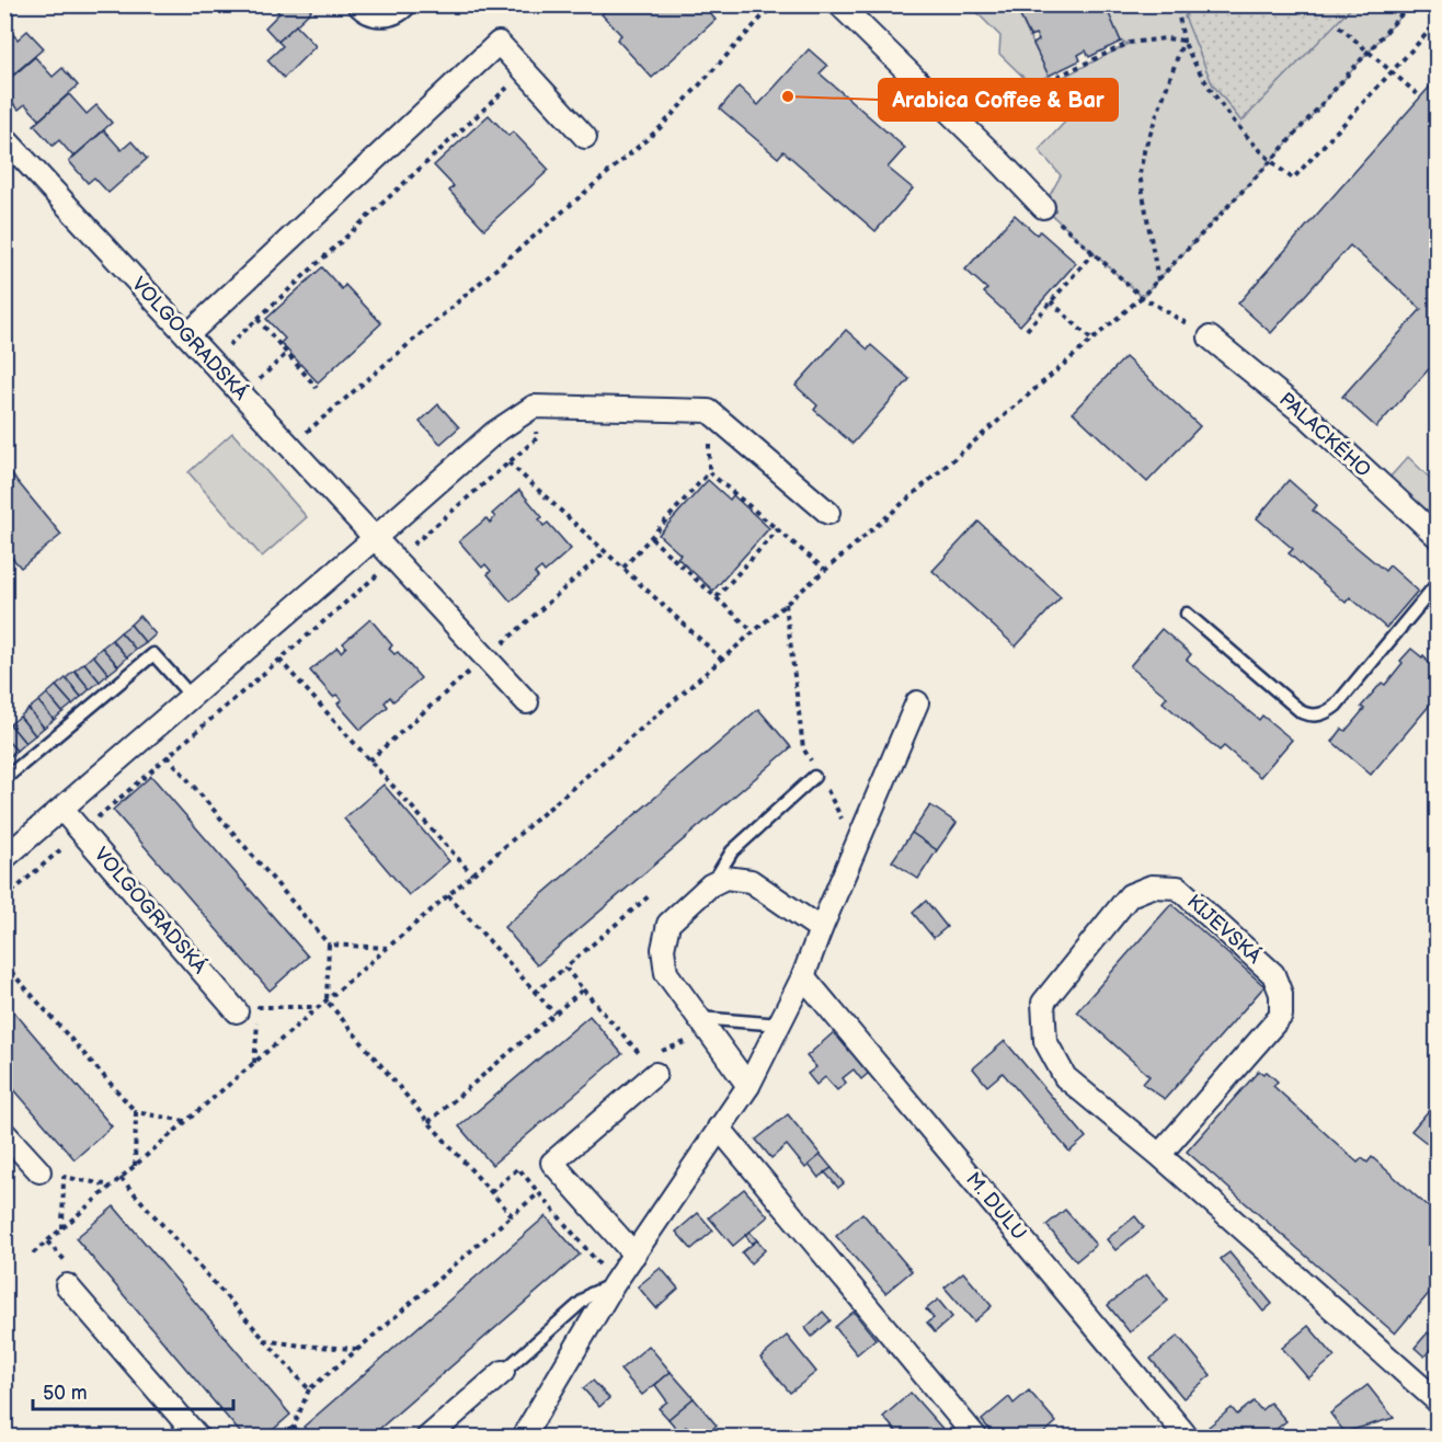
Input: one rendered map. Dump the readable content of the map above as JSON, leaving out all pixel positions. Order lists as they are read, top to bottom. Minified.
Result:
{"streets":{"street":["VOLGOGRADSKÁ","PALACKÉHO","KIJEVSKÁ","M. DULU"]},"places":["Arabica Coffee & Bar"],"scale_bar":"50 m"}
